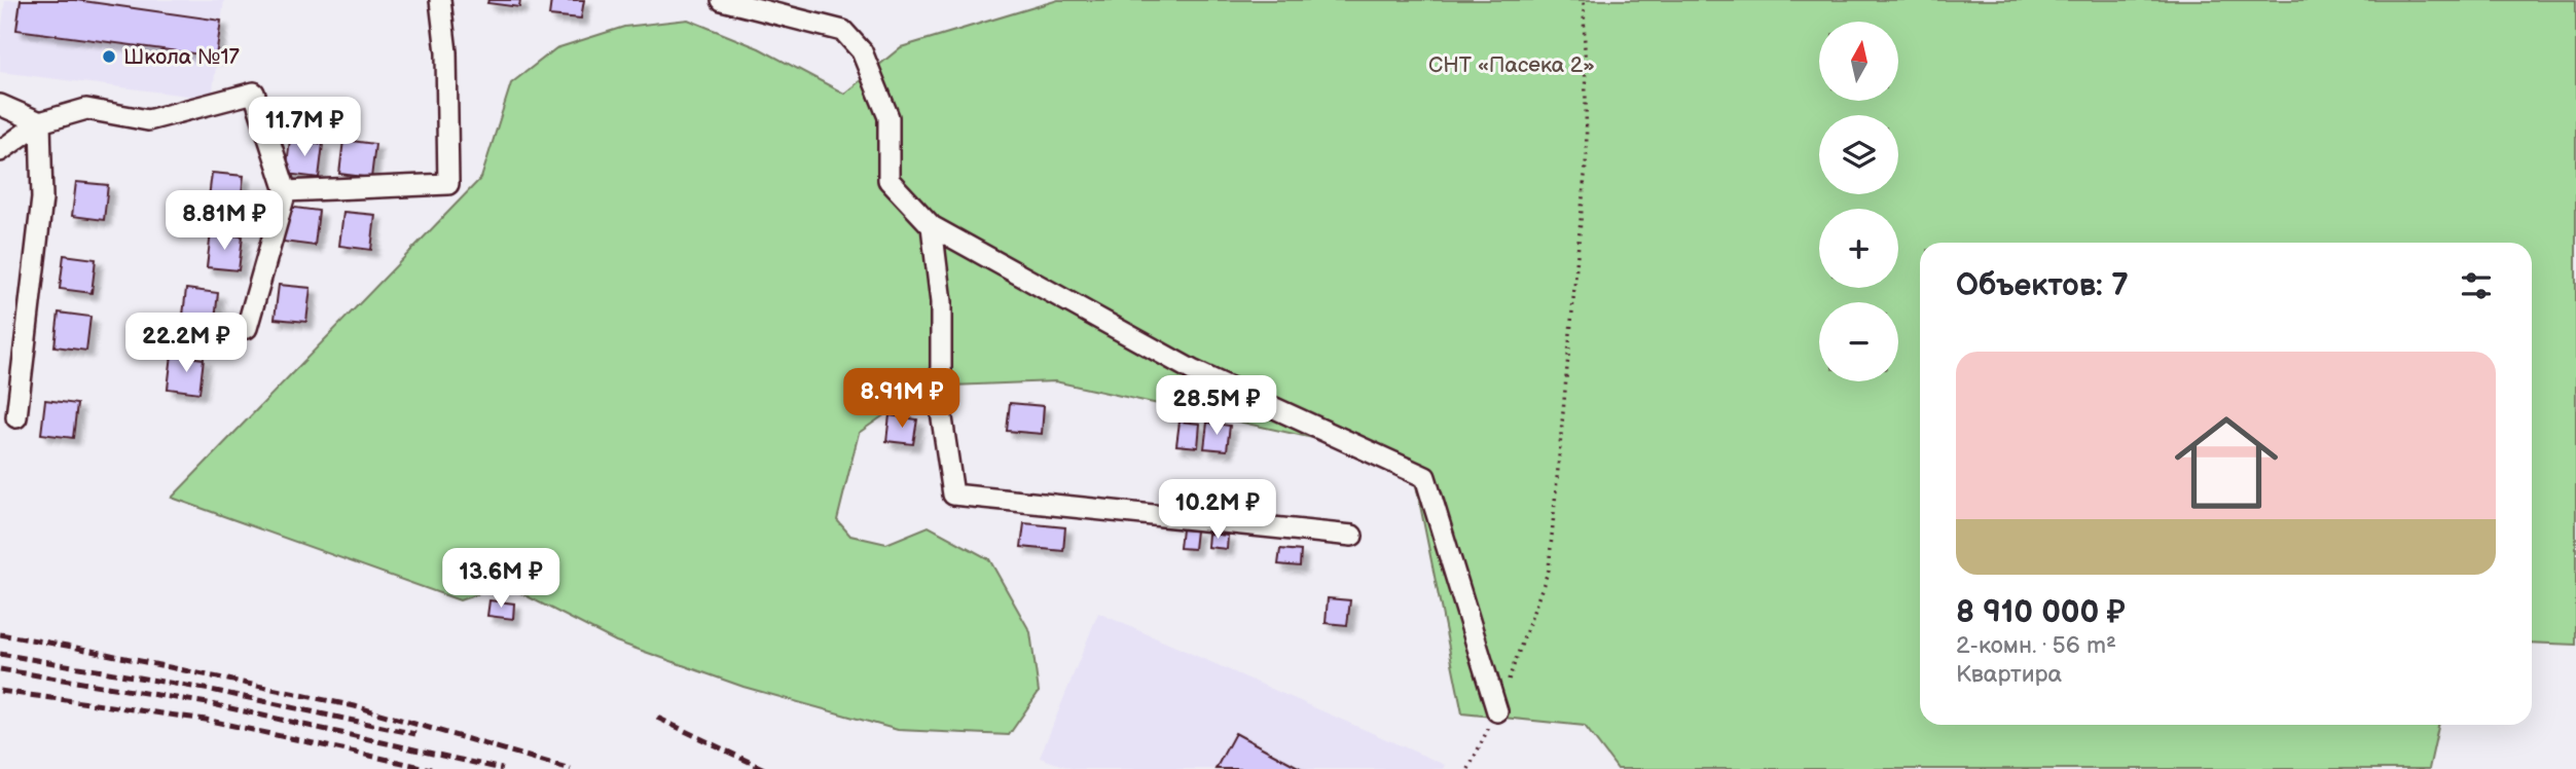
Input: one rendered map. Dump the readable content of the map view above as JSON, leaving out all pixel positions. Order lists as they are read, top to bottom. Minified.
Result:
{"parks":["СНТ «Пасека 2»"],"places":["Школа №17"],"north":"top","page":{"map_buttons":["+","−"],"price":["11.7M ₽","8.81M ₽","22.2M ₽","8.91M ₽","28.5M ₽","10.2M ₽","13.6M ₽"],"heading":"Объектов: 7","list":[{"name":"8 910 000 ₽","note":"2-комн. · 56 m² · Квартира"}]}}
